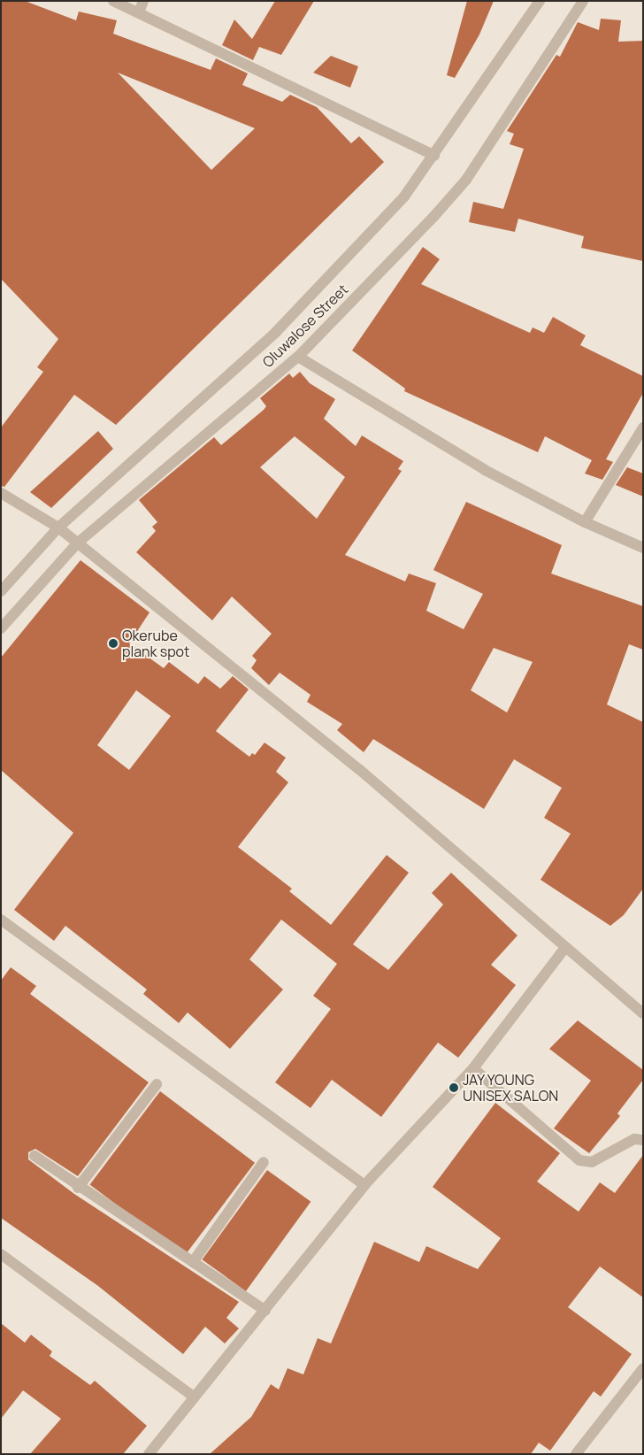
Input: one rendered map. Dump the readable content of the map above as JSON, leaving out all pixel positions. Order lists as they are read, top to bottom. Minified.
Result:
{"streets":{"street":["Oluwalose Street"]},"places":["Okerube plank spot","JAY YOUNG UNISEX SALON"]}
